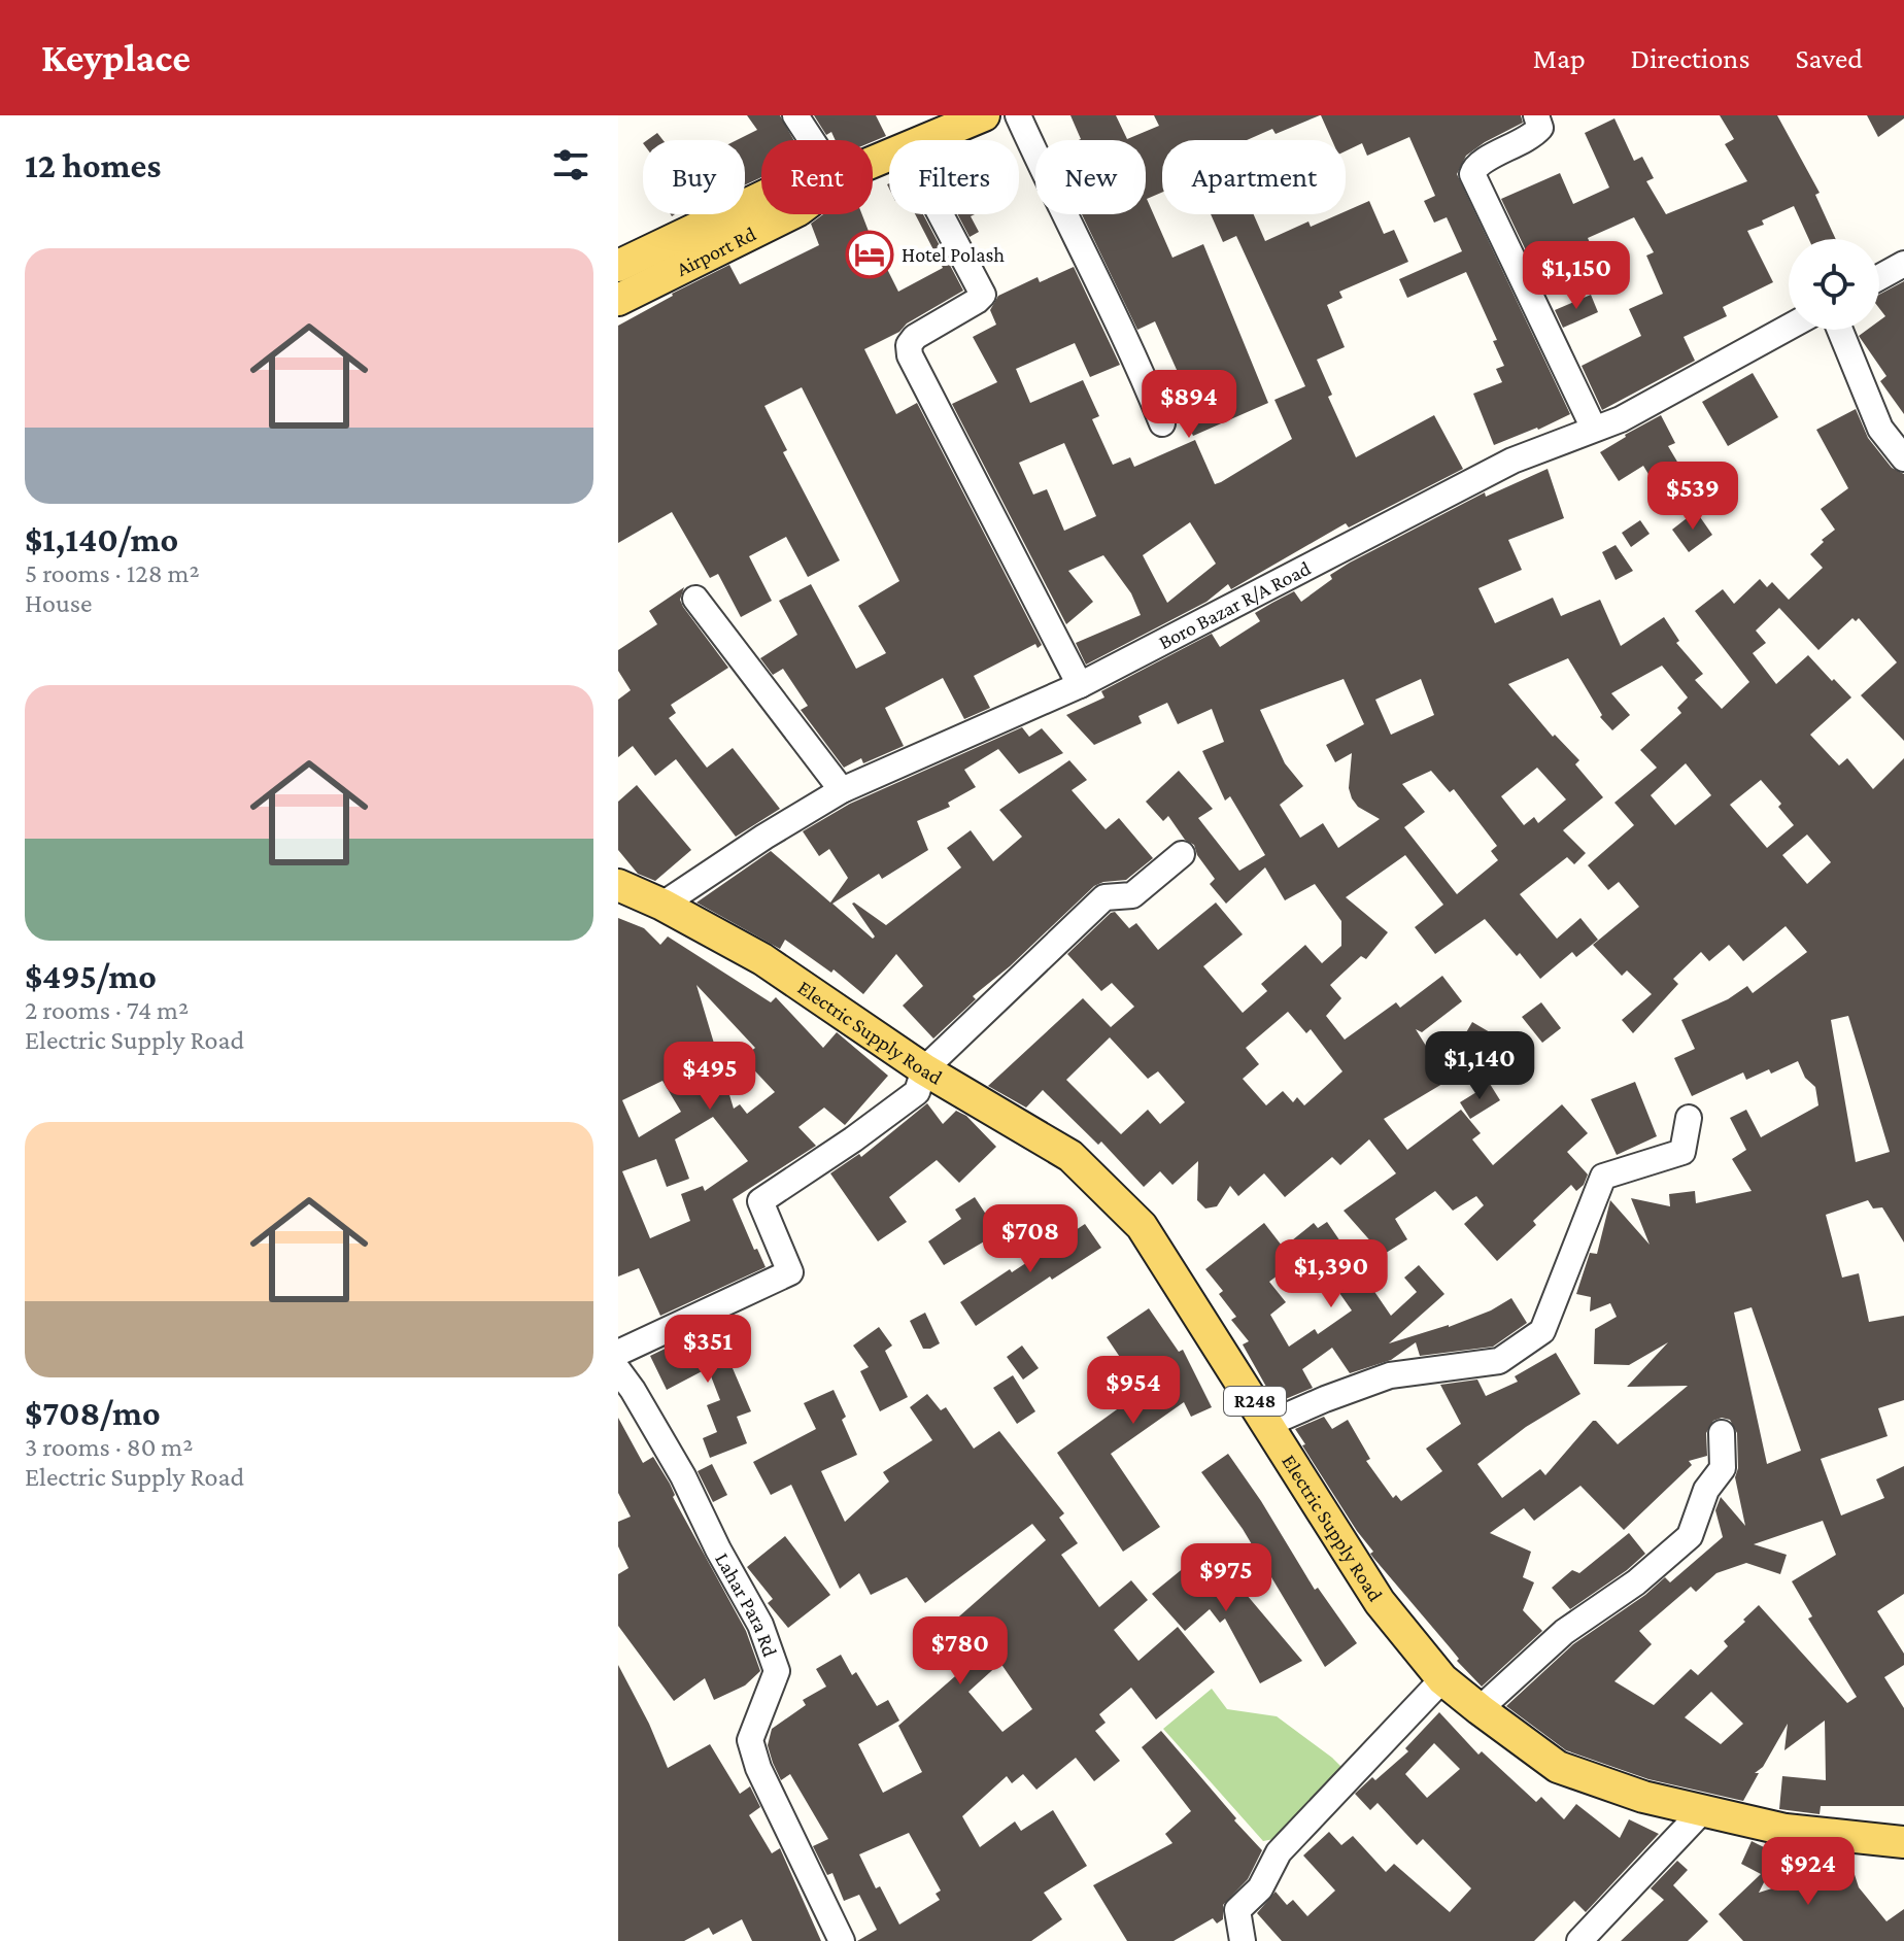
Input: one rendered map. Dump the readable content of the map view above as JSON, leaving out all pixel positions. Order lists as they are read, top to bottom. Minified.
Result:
{"streets":{"main road":["Airport Rd","Electric Supply Road","R248"],"street":["Boro Bazar R/A Road","Lahar Para Rd"]},"crossings":[["Boro Bazar R/A Road","Electric Supply Road"]],"places":{"hotel":["Hotel Polash"]},"page":{"header":"Keyplace","nav":["Map","Directions","Saved"],"heading":"12 homes","chip":["Buy","Rent","Filters","New","Apartment"],"list":[{"name":"$1,140/mo","note":"5 rooms · 128 m² · House"},{"name":"$495/mo","note":"2 rooms · 74 m² · Electric Supply Road"},{"name":"$708/mo","note":"3 rooms · 80 m² · Electric Supply Road"}],"price":["$1,150","$894","$539","$1,140","$495","$708","$1,390","$351","$954","$975","$780","$924"]}}
